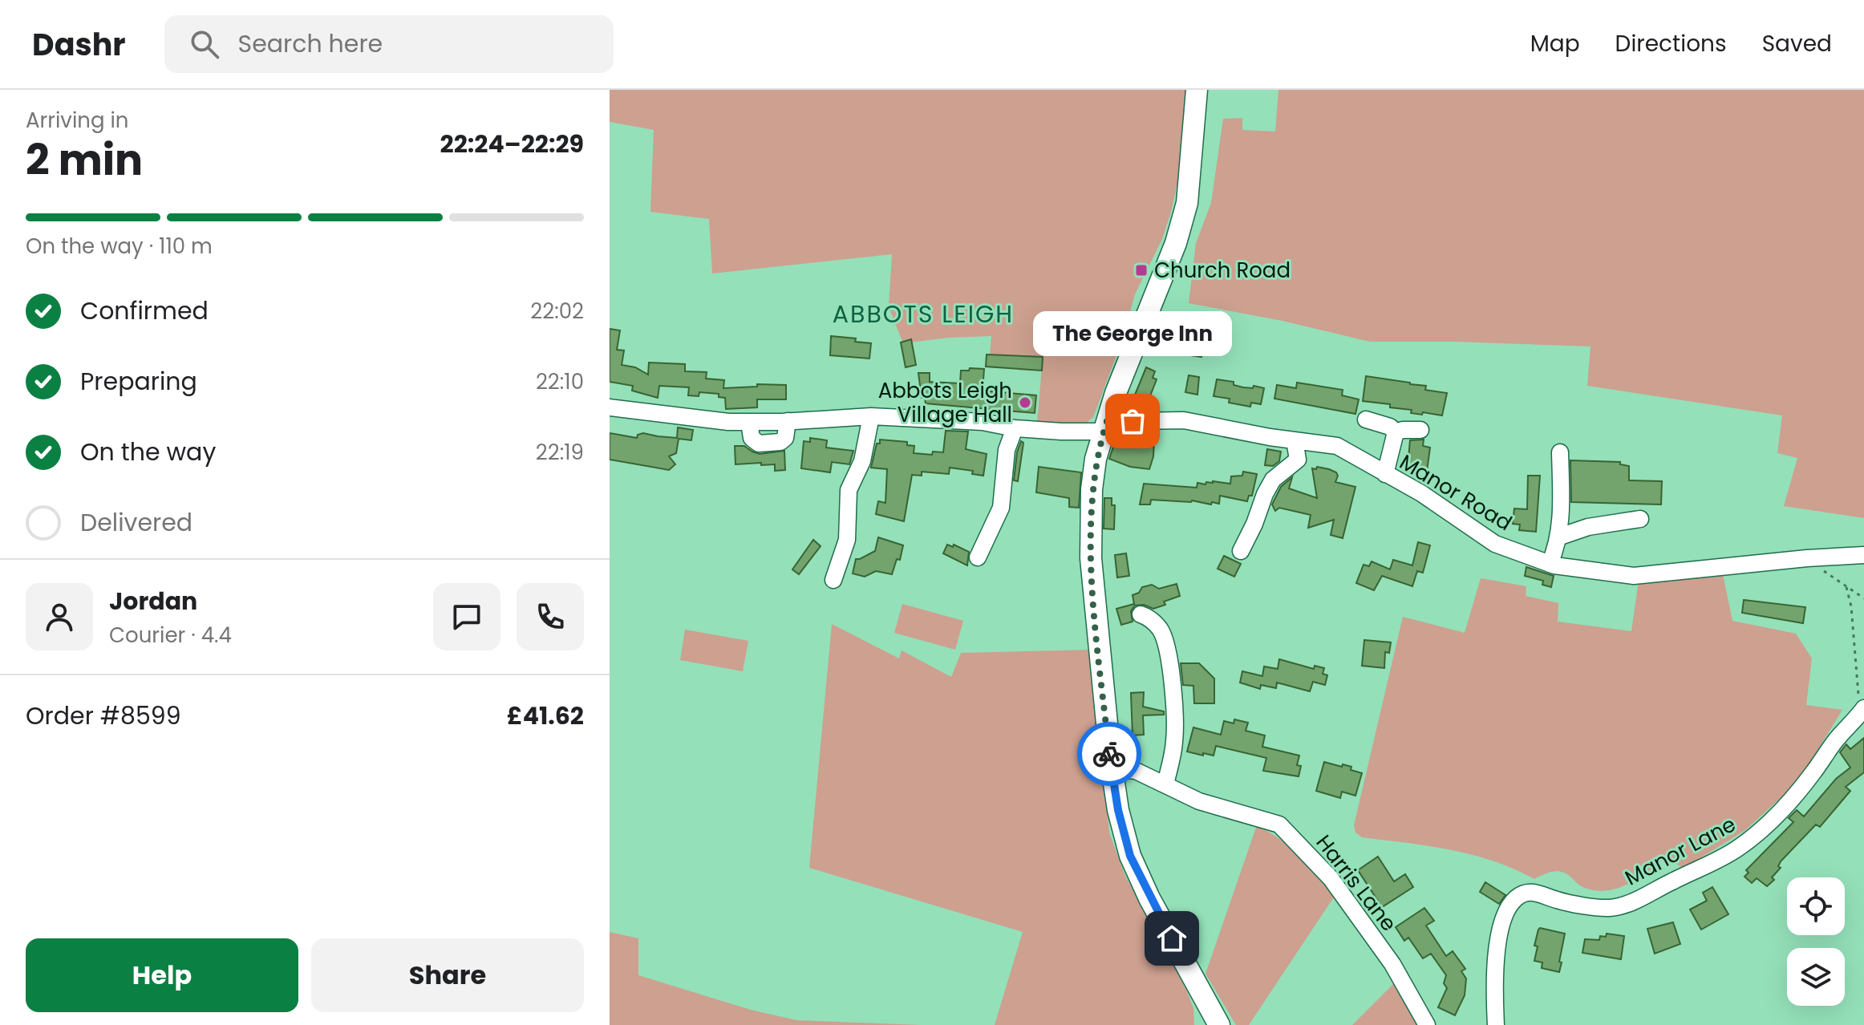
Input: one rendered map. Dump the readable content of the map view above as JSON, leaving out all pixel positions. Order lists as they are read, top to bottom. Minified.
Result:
{"streets":{"street":["Manor Road","Manor Lane","Harris Lane"]},"districts":["ABBOTS LEIGH"],"places":{"transit":["Church Road"],"other":["Abbots Leigh Village Hall","The George Inn"]},"page":{"header":"Dashr","search":"Search here","nav":["Map","Directions","Saved"],"heading":["2 min","Arriving in","22:24–22:29"],"panel":["Jordan","Courier · 4.4","Order #8599","£41.62"],"bar":"On the way · 110 m","list":[["Confirmed","22:02"],["Preparing","22:10"],["On the way","22:19"],"Delivered"],"bubble":"The George Inn","buttons":["Help","Share"]}}
